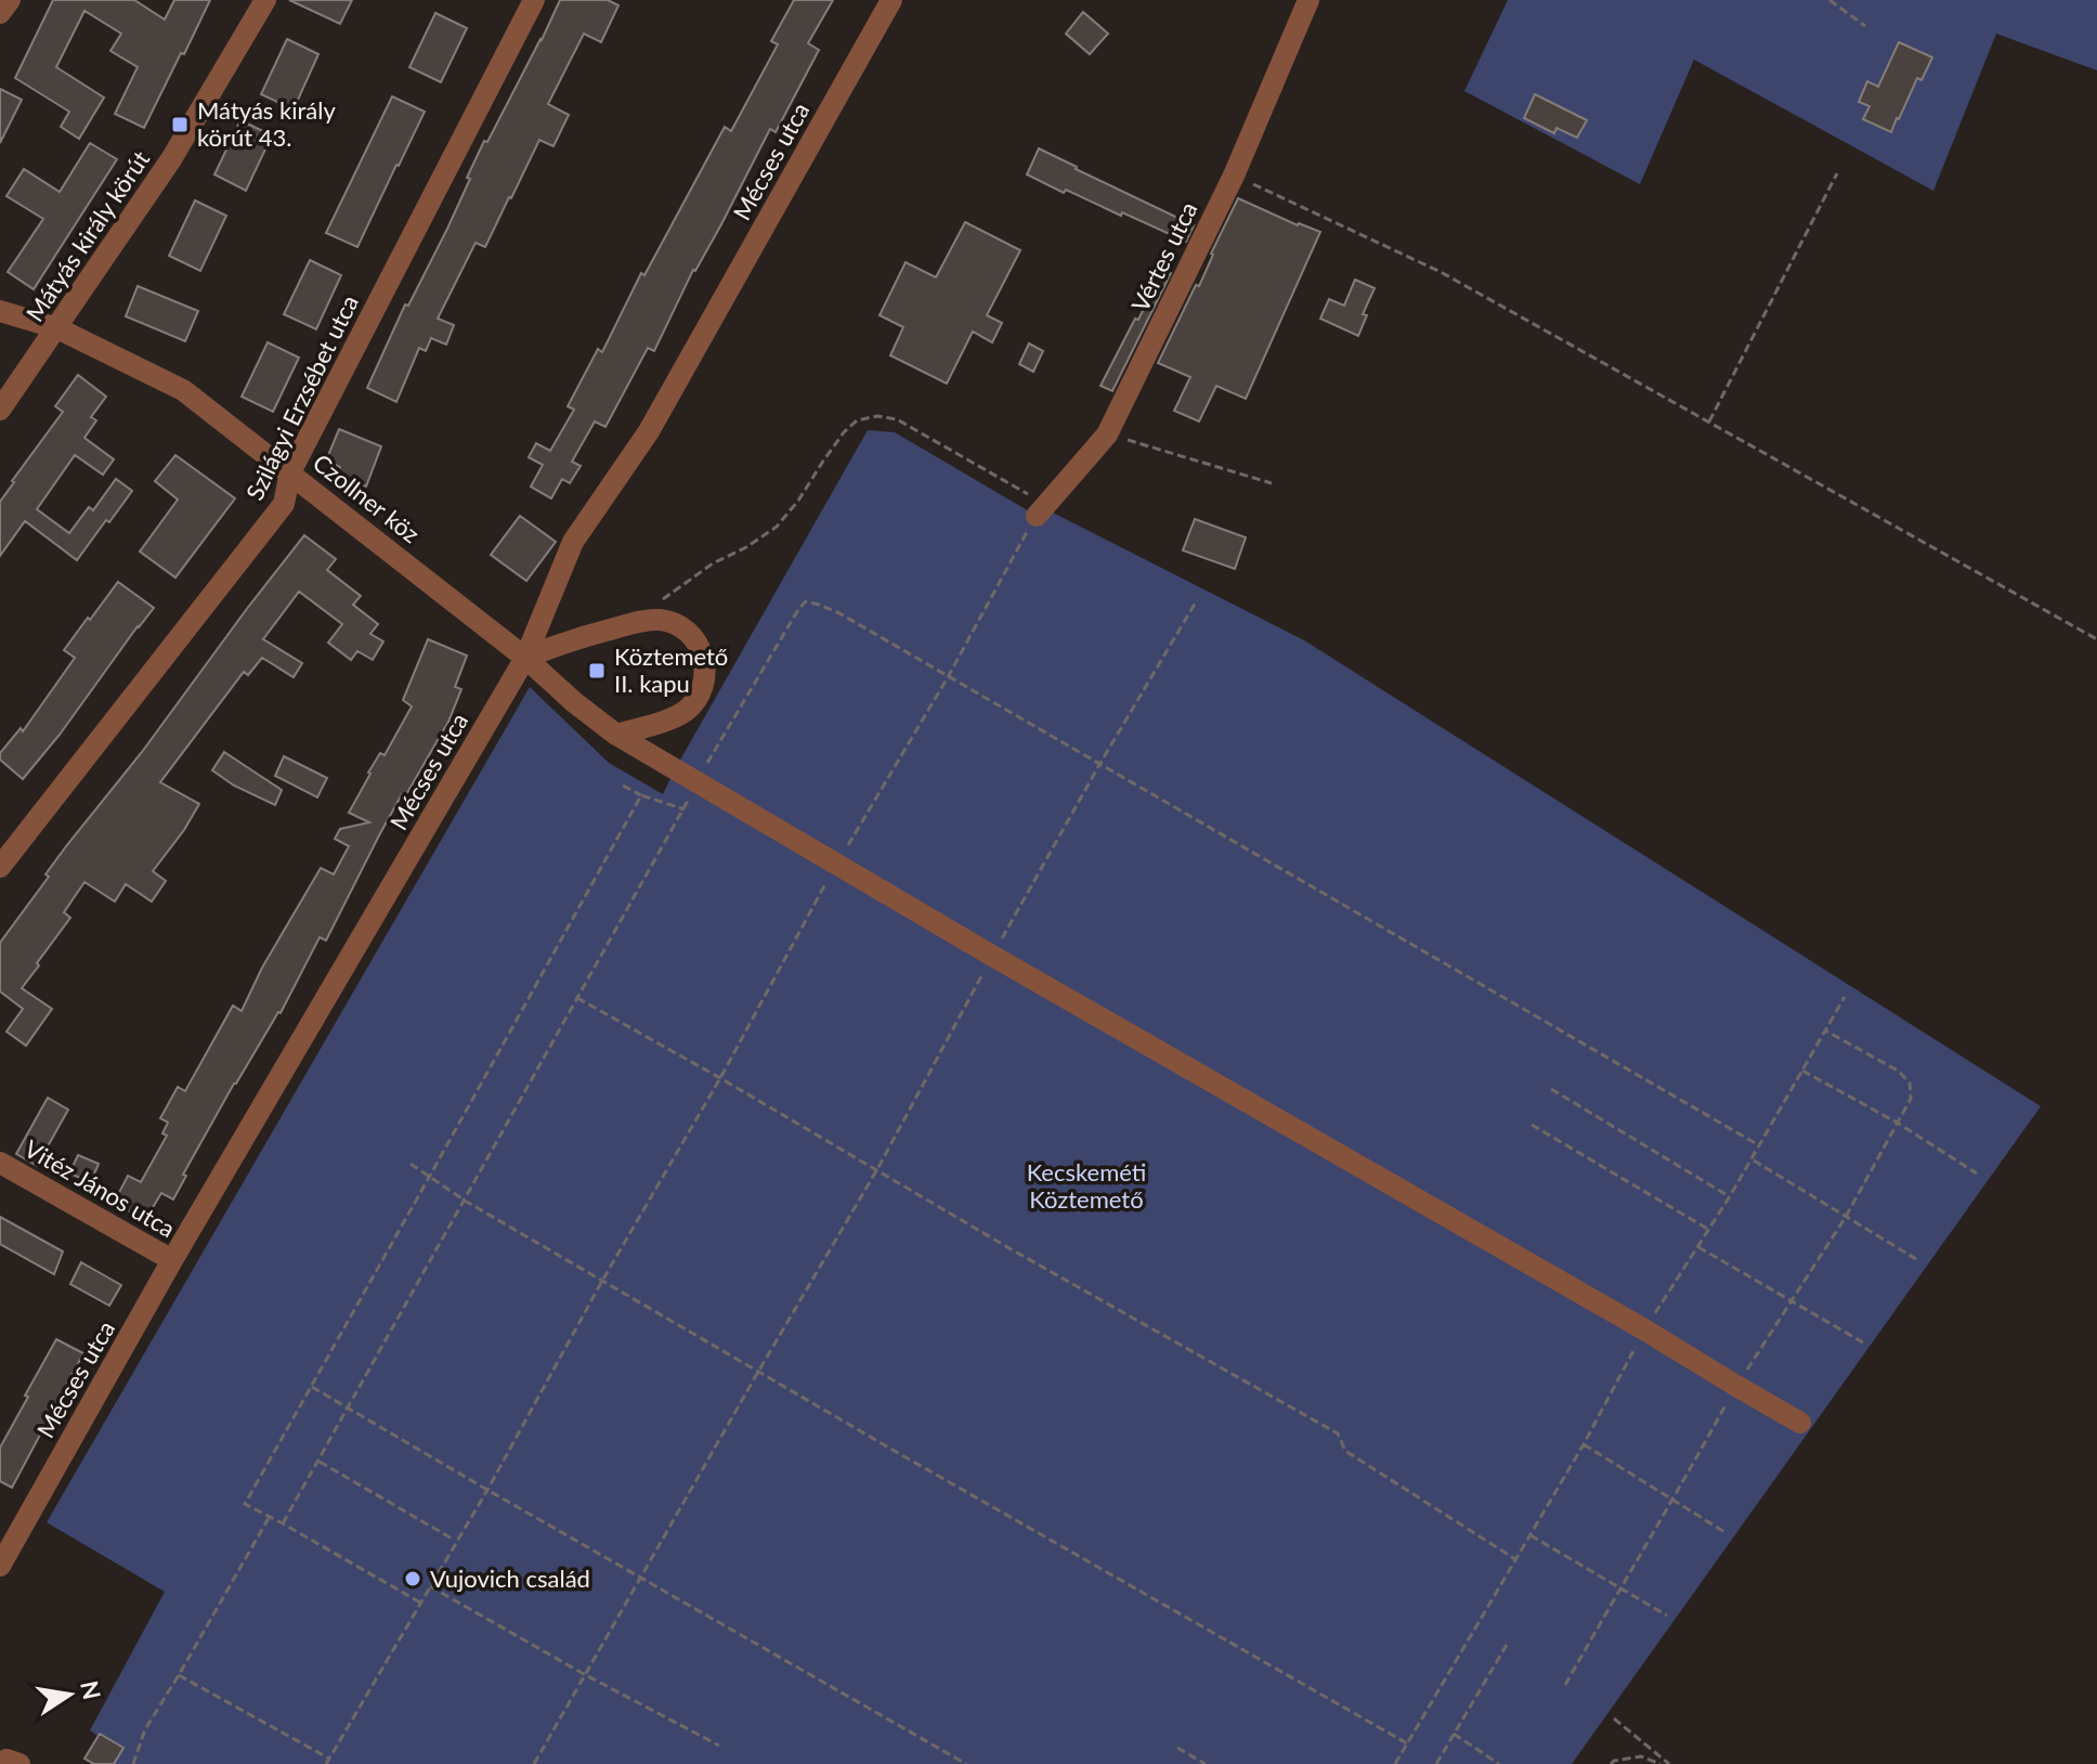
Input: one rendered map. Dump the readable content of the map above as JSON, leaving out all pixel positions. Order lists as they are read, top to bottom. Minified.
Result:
{"streets":{"street":["Mécses utca","Mátyás király körút","Vértes utca","Szilágyi Erzsébet utca","Czollner köz","Vitéz János utca"]},"crossings":[["Mécses utca","Czollner köz"],["Mécses utca","Vitéz János utca"],["Mátyás király körút","Czollner köz"],["Szilágyi Erzsébet utca","Czollner köz"]],"parks":["Kecskeméti Köztemető"],"places":{"transit":["Mátyás király körút 43.","Köztemető II. kapu"],"other":["Vujovich család"]},"north":"right"}
